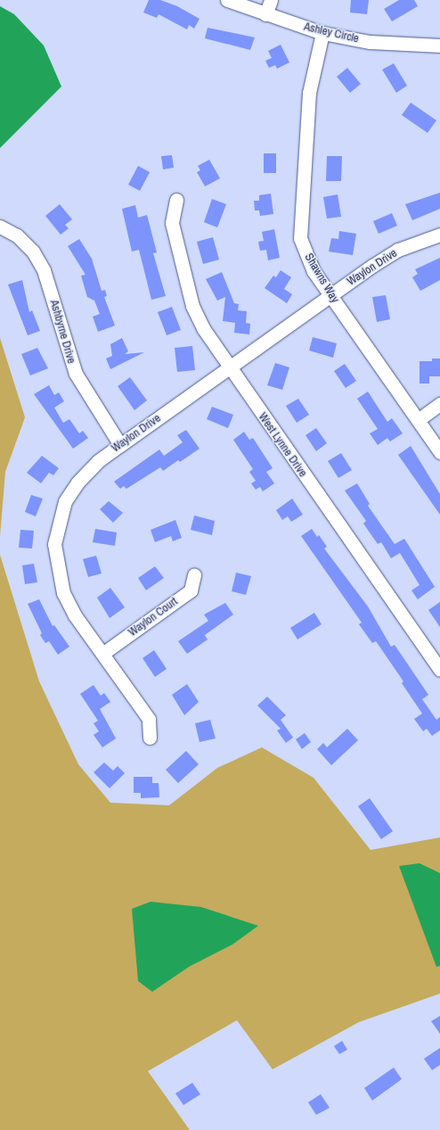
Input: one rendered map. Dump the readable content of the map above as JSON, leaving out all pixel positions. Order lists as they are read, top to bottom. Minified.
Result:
{"streets":{"street":["Ashley Circle","Waylon Drive","Shawns Way","Ashbyrne Drive","West Lynne Drive","Waylon Court"]},"crossings":[["Ashley Circle","Shawns Way"],["Waylon Drive","Shawns Way"],["Waylon Drive","Ashbyrne Drive"],["Waylon Drive","West Lynne Drive"],["Waylon Drive","Waylon Court"]]}
